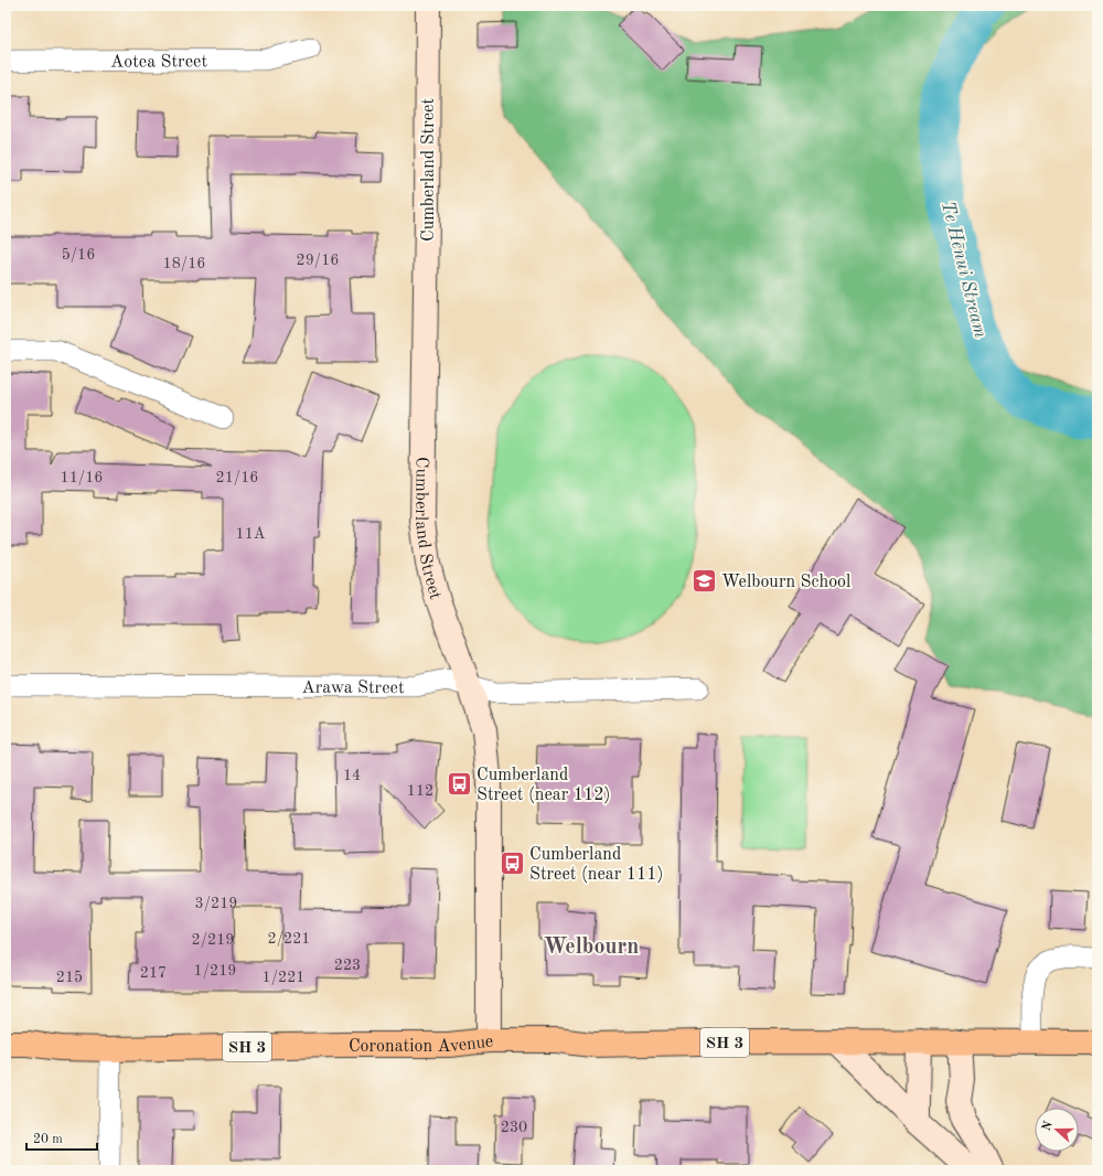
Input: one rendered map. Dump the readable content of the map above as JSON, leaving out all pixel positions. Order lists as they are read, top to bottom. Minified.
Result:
{"streets":{"highway":["Coronation Avenue","SH 3"],"main road":["Cumberland Street"],"street":["Aotea Street","Arawa Street"]},"crossings":[["Cumberland Street","Arawa Street"],["Cumberland Street","Coronation Avenue"],["Coronation Avenue","SH 3"]],"districts":["Welbourn"],"water":["Te Hēnui Stream"],"places":{"school or university":["Welbourn School"],"bus stop":["Cumberland Street (near 112)","Cumberland Street (near 111)"]},"house_numbers":["5/16","29/16","18/16","11/16","21/16","11A","14","112","3/219","2/221","2/219","223","1/219","217","215","1/221","230"],"scale_bar":"20 m","north":"left"}
